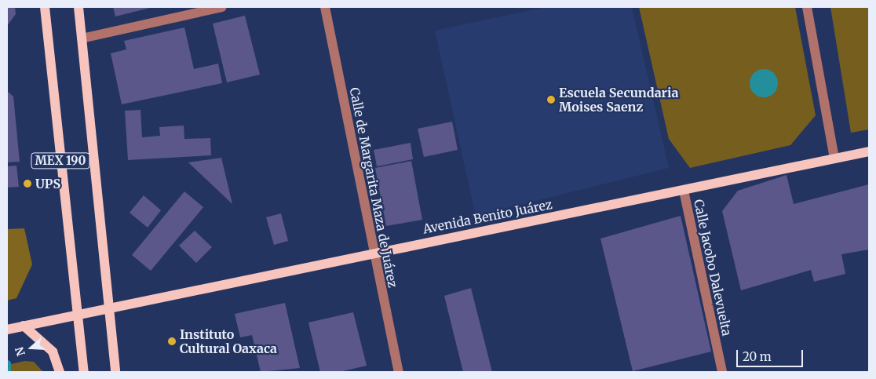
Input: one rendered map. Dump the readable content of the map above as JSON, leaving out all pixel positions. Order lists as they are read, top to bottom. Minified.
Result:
{"streets":{"main road":["MEX 190","Avenida Benito Juárez"],"street":["Calle de Margarita Maza de Juárez","Calle Jacobo Dalevuelta"]},"crossings":[["MEX 190","Avenida Benito Juárez"],["Calle de Margarita Maza de Juárez","Avenida Benito Juárez"],["Avenida Benito Juárez","Calle Jacobo Dalevuelta"]],"places":["Escuela Secundaria Moises Saenz","UPS","Instituto Cultural Oaxaca"],"scale_bar":"20 m","north":"left"}
